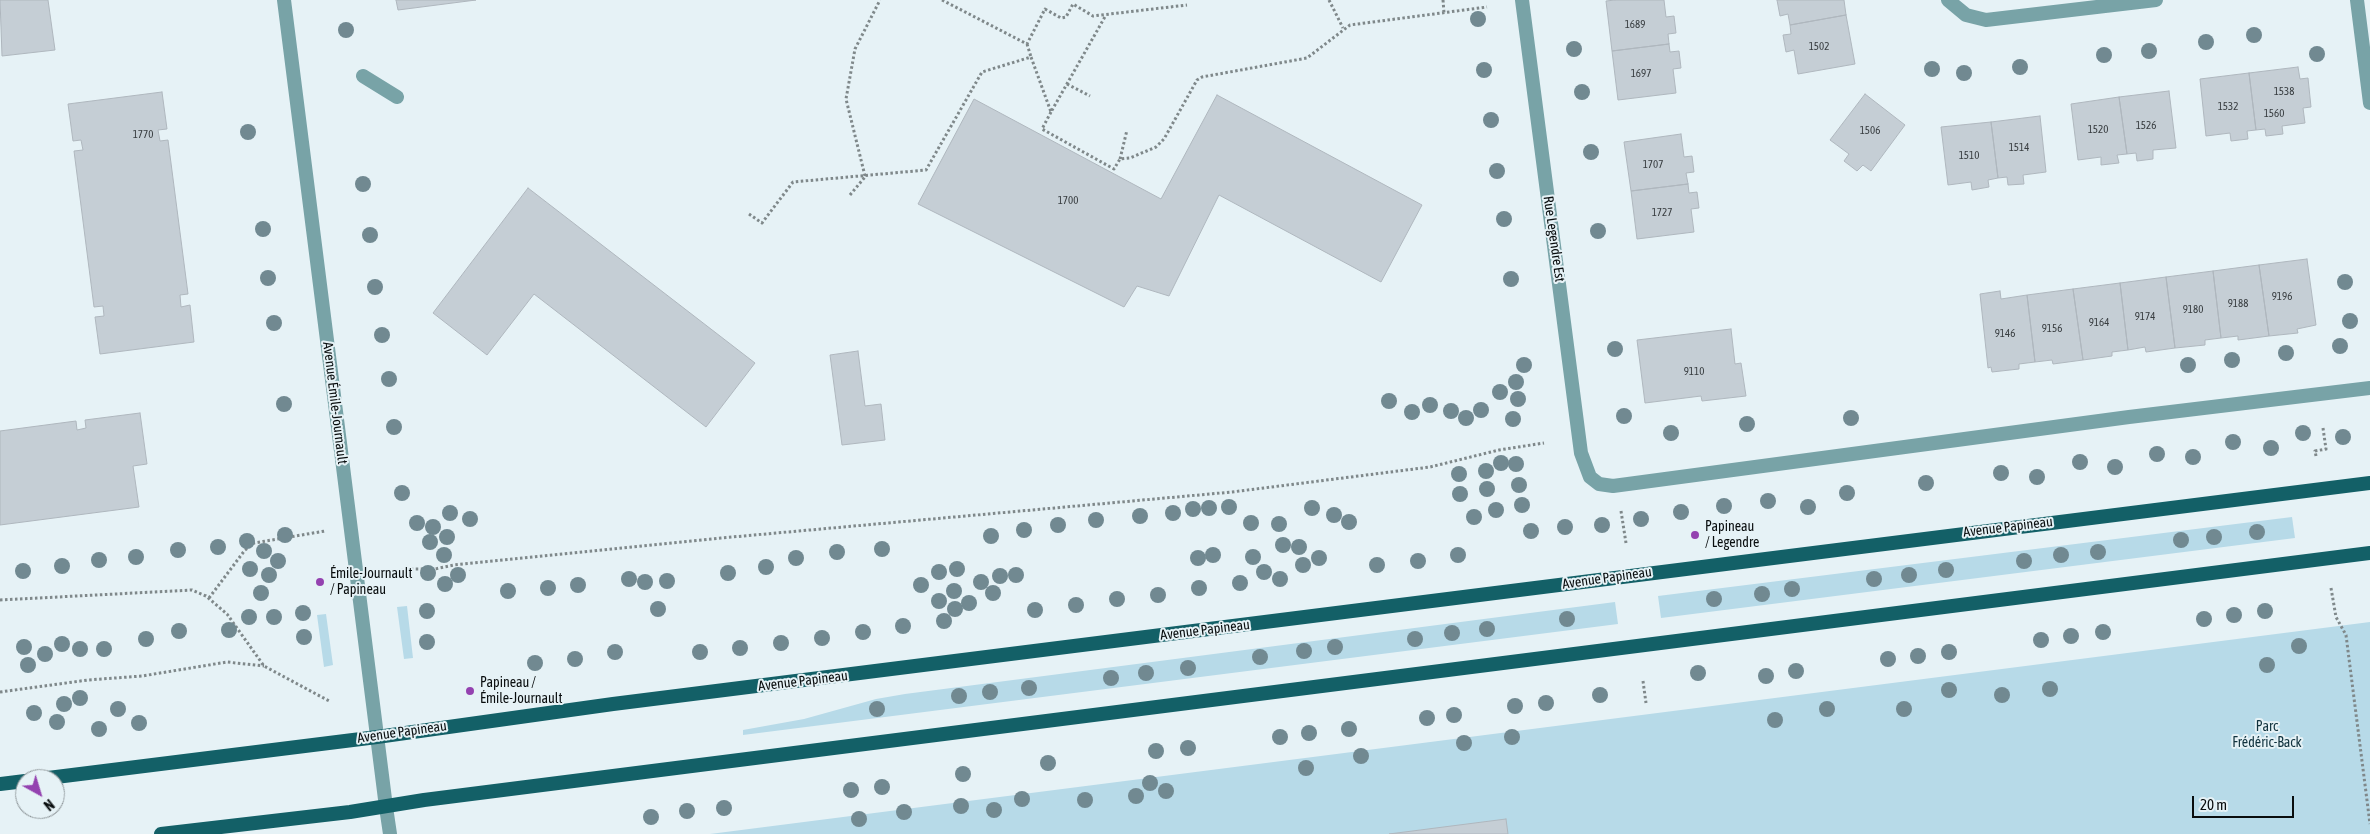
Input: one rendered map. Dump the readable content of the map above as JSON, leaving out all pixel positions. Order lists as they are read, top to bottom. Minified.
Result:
{"streets":{"main road":["Avenue Papineau"],"street":["Rue Legendre Est","Avenue Émile-Journault"]},"crossings":[["Avenue Émile-Journault","Avenue Papineau"]],"parks":["Parc Frédéric-Back"],"places":["Papineau / Legendre","Émile-Journault / Papineau","Papineau / Émile-Journault"],"house_numbers":["1689","1502","1697","1538","1532","1560","1526","1520","1506","1770","1514","1510","1707","1700","1727","9196","9188","9180","9174","9164","9156","9146","9110"],"scale_bar":"20 m","north":"bottom right"}
